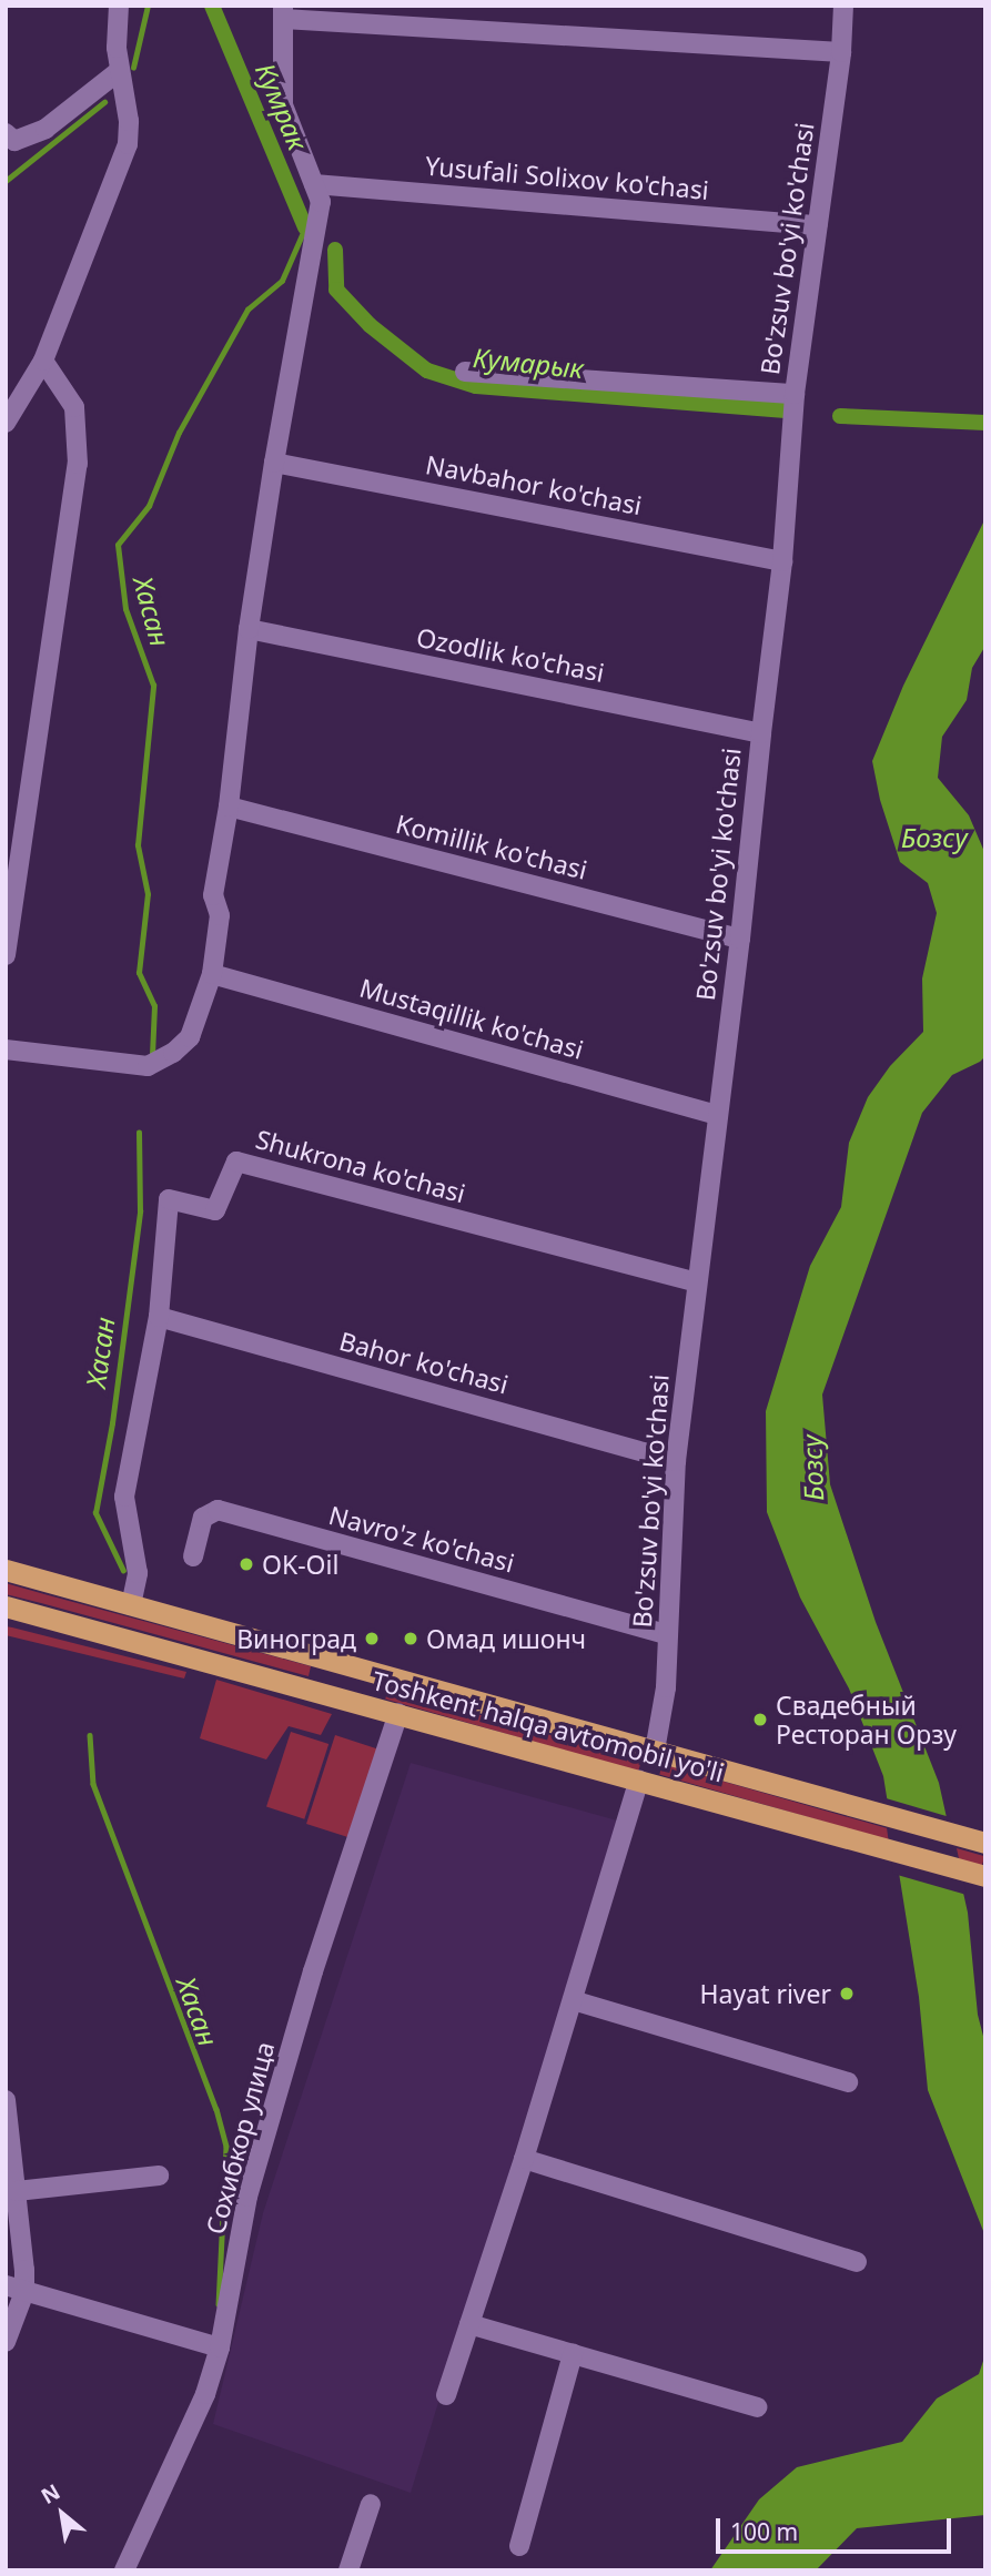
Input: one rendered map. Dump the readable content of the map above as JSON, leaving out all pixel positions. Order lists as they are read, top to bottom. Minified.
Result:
{"streets":{"highway":["Toshkent halqa avtomobil yo'li"],"street":["Yusufali Solixov ko'chasi","Bo'zsuv bo'yi ko'chasi","Navbahor ko'chasi","Ozodlik ko'chasi","Komillik ko'chasi","Mustaqillik ko'chasi","Shukrona ko'chasi","Bahor ko'chasi","Navro'z ko'chasi","Сохибкор улица"]},"crossings":[["Yusufali Solixov ko'chasi","Bo'zsuv bo'yi ko'chasi"],["Bo'zsuv bo'yi ko'chasi","Navbahor ko'chasi"],["Bo'zsuv bo'yi ko'chasi","Ozodlik ko'chasi"],["Bo'zsuv bo'yi ko'chasi","Komillik ko'chasi"],["Bo'zsuv bo'yi ko'chasi","Mustaqillik ko'chasi"],["Bo'zsuv bo'yi ko'chasi","Shukrona ko'chasi"],["Bo'zsuv bo'yi ko'chasi","Bahor ko'chasi"],["Bo'zsuv bo'yi ko'chasi","Navro'z ko'chasi"],["Bo'zsuv bo'yi ko'chasi","Toshkent halqa avtomobil yo'li"],["Shukrona ko'chasi","Bahor ko'chasi"],["Shukrona ko'chasi","Toshkent halqa avtomobil yo'li"],["Toshkent halqa avtomobil yo'li","Сохибкор улица"]],"water":["Кумрак","Кумарык","Хасан","Бозсу"],"places":["OK-Oil","Виноград","Омад ишонч","Свадебный Ресторан Орзу","Hayat river"],"scale_bar":"100 m","north":"top left"}
